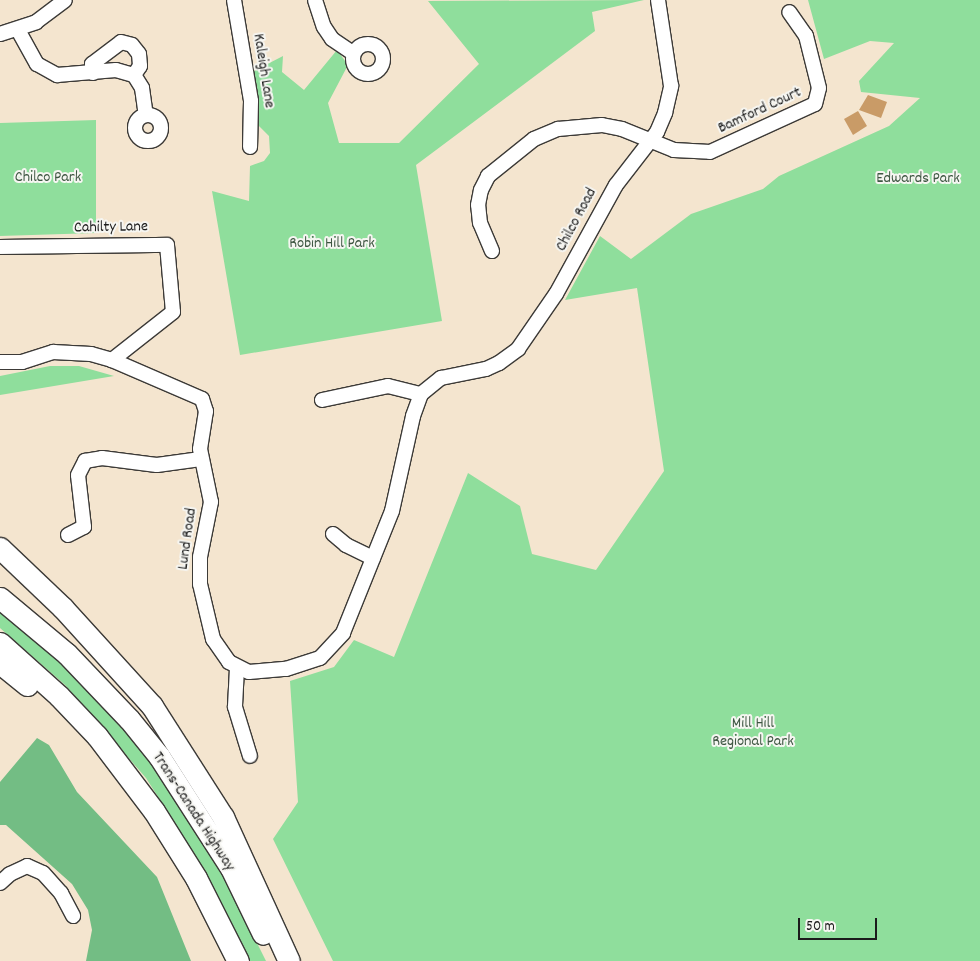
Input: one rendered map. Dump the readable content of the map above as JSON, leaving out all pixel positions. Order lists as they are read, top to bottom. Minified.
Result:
{"streets":{"highway":["Trans-Canada Highway"],"street":["Kaleigh Lane","Bamford Court","Chilco Road","Cahilty Lane","Lund Road"]},"crossings":[["Bamford Court","Chilco Road"],["Cahilty Lane","Lund Road"]],"parks":["Chilco Park","Edwards Park","Robin Hill Park","Mill Hill Regional Park"],"scale_bar":"50 m"}
